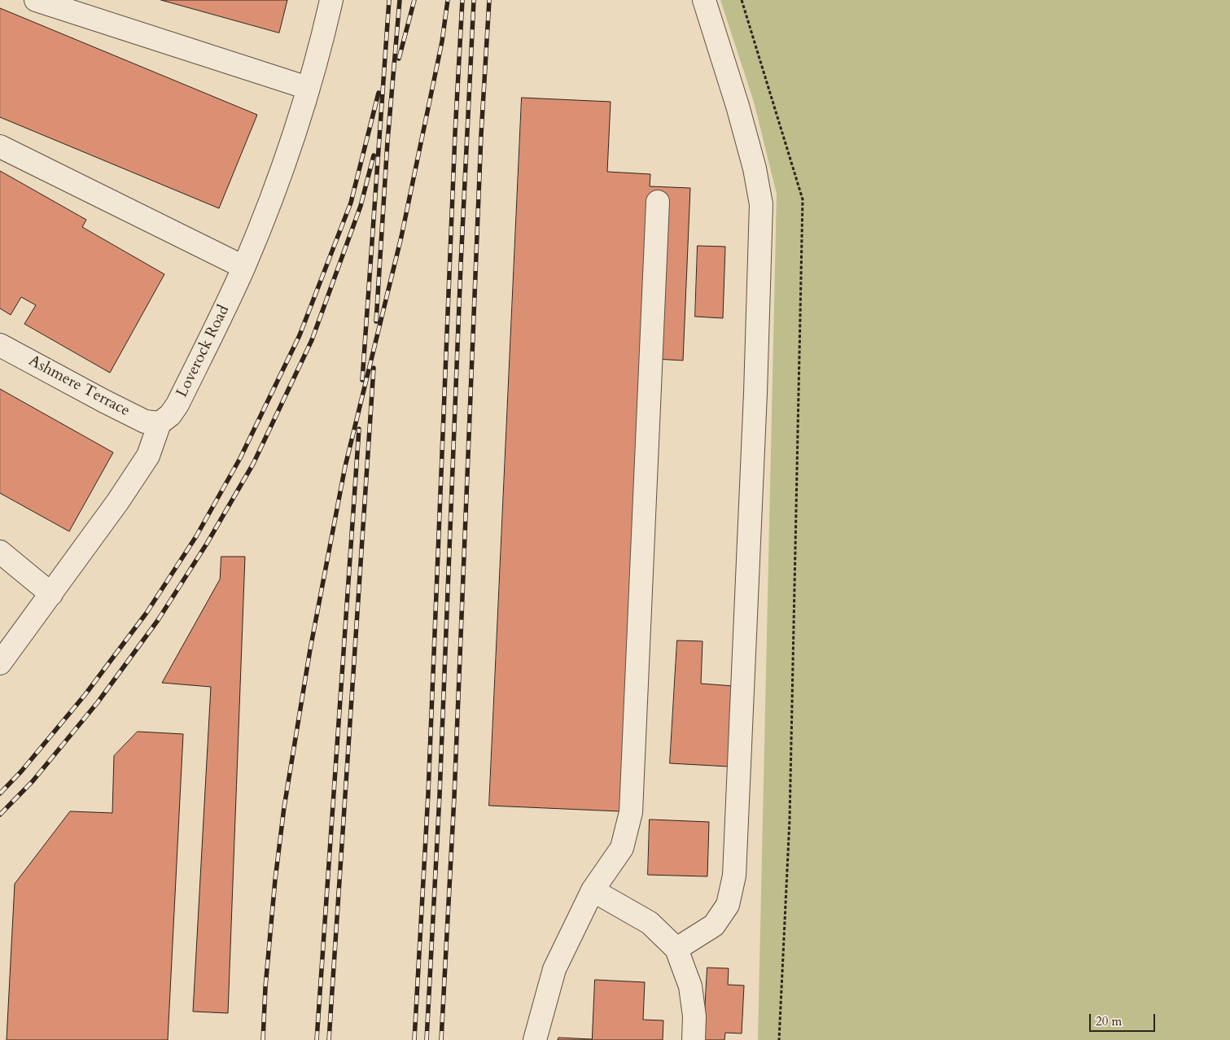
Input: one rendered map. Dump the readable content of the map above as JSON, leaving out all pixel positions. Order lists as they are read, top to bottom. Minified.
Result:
{"streets":{"street":["Loverock Road","Ashmere Terrace"]},"crossings":[["Loverock Road","Ashmere Terrace"]],"scale_bar":"20 m"}
